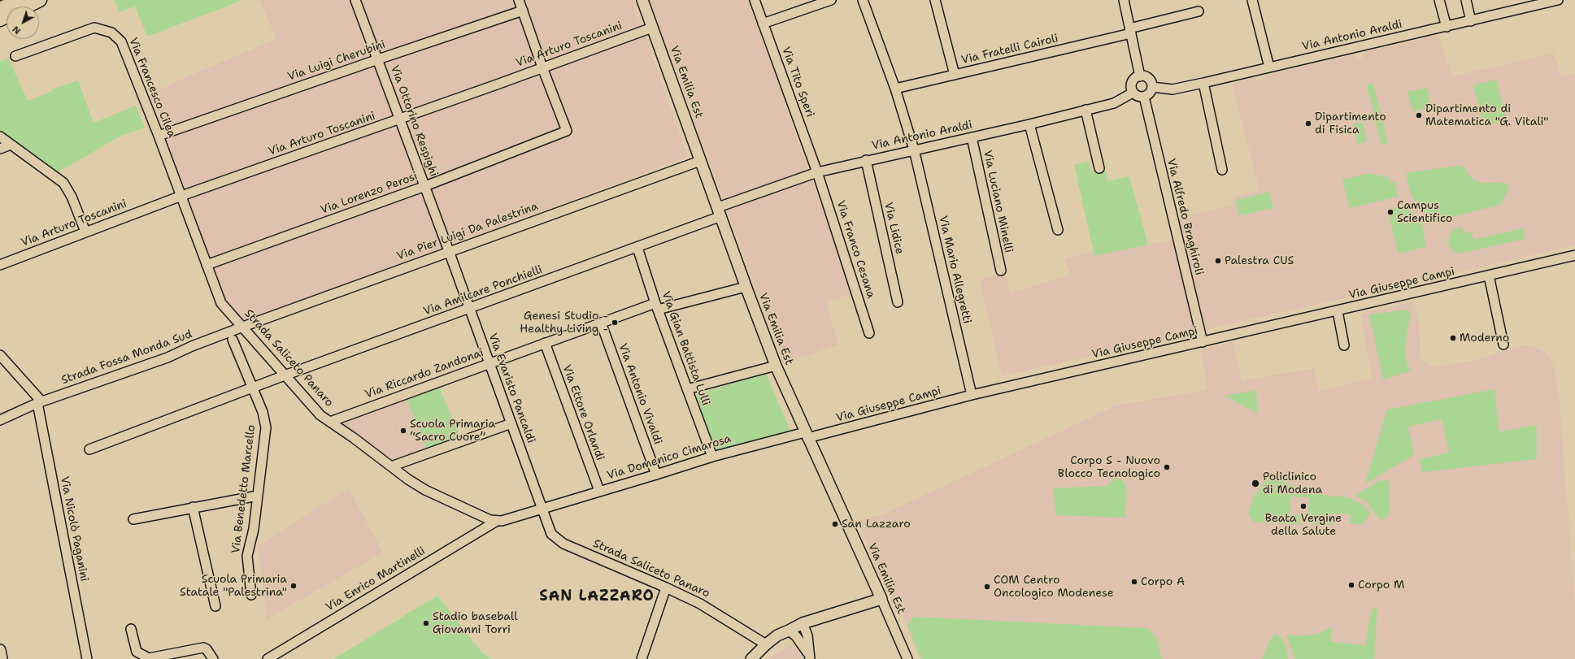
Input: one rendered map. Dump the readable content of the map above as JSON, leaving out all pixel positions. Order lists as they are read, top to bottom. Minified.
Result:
{"streets":{"main road":["Via Emilia Est"],"street":["Via Antonio Araldi","Via Arturo Toscanini","Via Fratelli Cairoli","Via Luigi Cherubini","Via Tito Speri","Via Francesco Cilea","Via Ottorino Respighi","Via Lorenzo Perosi","Via Luciano Minelli","Via Alfredo Braghiroli","Via Lidice","Via Pier Luigi Da Palestrina","Via Franco Cesana","Via Mario Allegretti","Via Giuseppe Campi","Via Amilcare Ponchielli","Via Gian Battista Lulli","Strada Fossa Monda Sud","Strada Saliceto Panaro","Via Riccardo Zandonai","Via Evaristo Pancaldi","Via Antonio Vivaldi","Via Ettore Orlandi","Via Domenico Cimarosa","Via Benedetto Marcello","Via Nicolò Paganini","Via Enrico Martinelli"]},"crossings":[["Via Antonio Araldi","Via Emilia Est"],["Via Antonio Araldi","Via Tito Speri"],["Via Antonio Araldi","Via Luciano Minelli"],["Via Antonio Araldi","Via Alfredo Braghiroli"],["Via Antonio Araldi","Via Lidice"],["Via Antonio Araldi","Via Franco Cesana"],["Via Antonio Araldi","Via Mario Allegretti"],["Via Antonio Araldi","Via Amilcare Ponchielli"],["Via Arturo Toscanini","Via Emilia Est"],["Via Arturo Toscanini","Via Francesco Cilea"],["Via Arturo Toscanini","Via Ottorino Respighi"],["Via Arturo Toscanini","Via Lorenzo Perosi"],["Via Arturo Toscanini","Strada Saliceto Panaro"],["Via Fratelli Cairoli","Via Mario Allegretti"],["Via Luigi Cherubini","Via Francesco Cilea"],["Via Luigi Cherubini","Via Ottorino Respighi"],["Via Emilia Est","Via Pier Luigi Da Palestrina"],["Via Emilia Est","Via Giuseppe Campi"],["Via Emilia Est","Via Amilcare Ponchielli"],["Via Emilia Est","Via Riccardo Zandonai"],["Via Emilia Est","Via Domenico Cimarosa"],["Via Tito Speri","Via Franco Cesana"],["Via Francesco Cilea","Strada Saliceto Panaro"],["Via Ottorino Respighi","Via Lorenzo Perosi"],["Via Ottorino Respighi","Via Pier Luigi Da Palestrina"],["Via Ottorino Respighi","Via Evaristo Pancaldi"],["Via Lorenzo Perosi","Strada Saliceto Panaro"],["Via Alfredo Braghiroli","Via Giuseppe Campi"],["Via Pier Luigi Da Palestrina","Strada Fossa Monda Sud"],["Via Pier Luigi Da Palestrina","Strada Saliceto Panaro"],["Via Pier Luigi Da Palestrina","Via Evaristo Pancaldi"],["Via Mario Allegretti","Via Giuseppe Campi"],["Via Giuseppe Campi","Via Domenico Cimarosa"],["Via Amilcare Ponchielli","Via Gian Battista Lulli"],["Via Amilcare Ponchielli","Strada Saliceto Panaro"],["Via Amilcare Ponchielli","Via Evaristo Pancaldi"],["Via Amilcare Ponchielli","Via Benedetto Marcello"],["Via Gian Battista Lulli","Via Riccardo Zandonai"],["Via Gian Battista Lulli","Via Domenico Cimarosa"],["Strada Fossa Monda Sud","Strada Saliceto Panaro"],["Strada Fossa Monda Sud","Via Nicolò Paganini"],["Strada Saliceto Panaro","Via Riccardo Zandonai"],["Strada Saliceto Panaro","Via Evaristo Pancaldi"],["Strada Saliceto Panaro","Via Enrico Martinelli"],["Via Riccardo Zandonai","Via Evaristo Pancaldi"],["Via Riccardo Zandonai","Via Antonio Vivaldi"],["Via Riccardo Zandonai","Via Ettore Orlandi"],["Via Evaristo Pancaldi","Via Domenico Cimarosa"],["Via Antonio Vivaldi","Via Domenico Cimarosa"],["Via Ettore Orlandi","Via Domenico Cimarosa"]],"districts":["SAN LAZZARO"],"places":["Dipartimento di Matematica \"G. Vitali\"","Dipartimento di Fisica","Campus Scientifico","Palestra CUS","Genesi Studio - Healthy Living -","Moderno","Scuola Primaria “Sacro Cuore”","Corpo S - Nuovo Blocco Tecnologico","Policlinico di Modena","Beata Vergine della Salute","San Lazzaro","Corpo A","Corpo M","Scuola Primaria Statale \"Palestrina\"","COM Centro Oncologico Modenese","Stadio baseball Giovanni Torri"],"north":"bottom left"}
